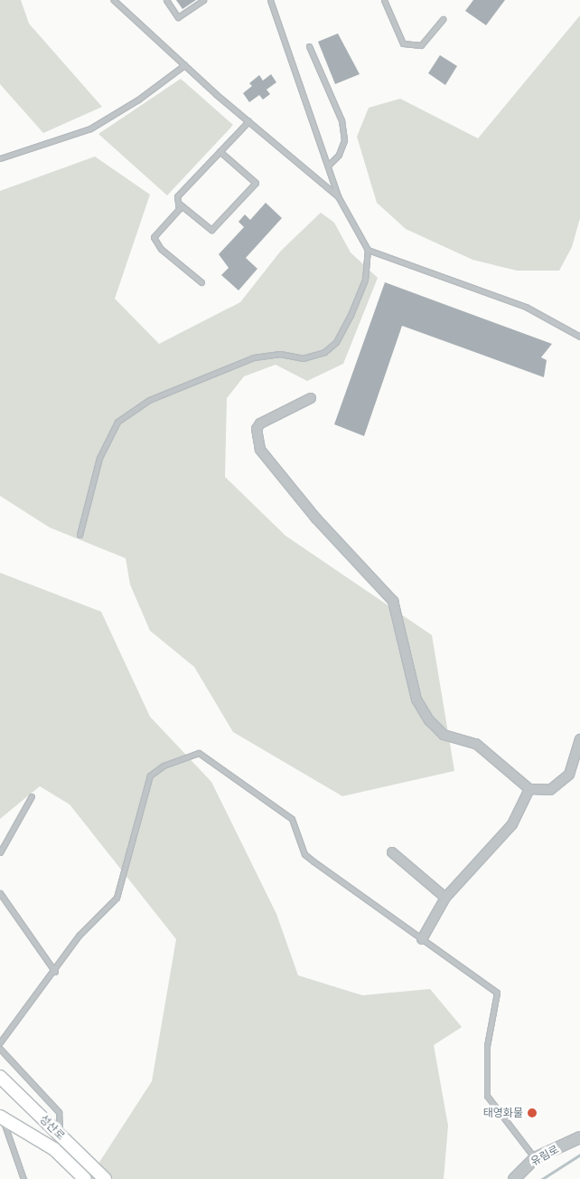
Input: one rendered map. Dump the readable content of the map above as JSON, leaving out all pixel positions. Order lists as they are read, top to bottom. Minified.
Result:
{"streets":{"main road":["성산로"],"street":["유림로"]},"places":["태영화물"]}
